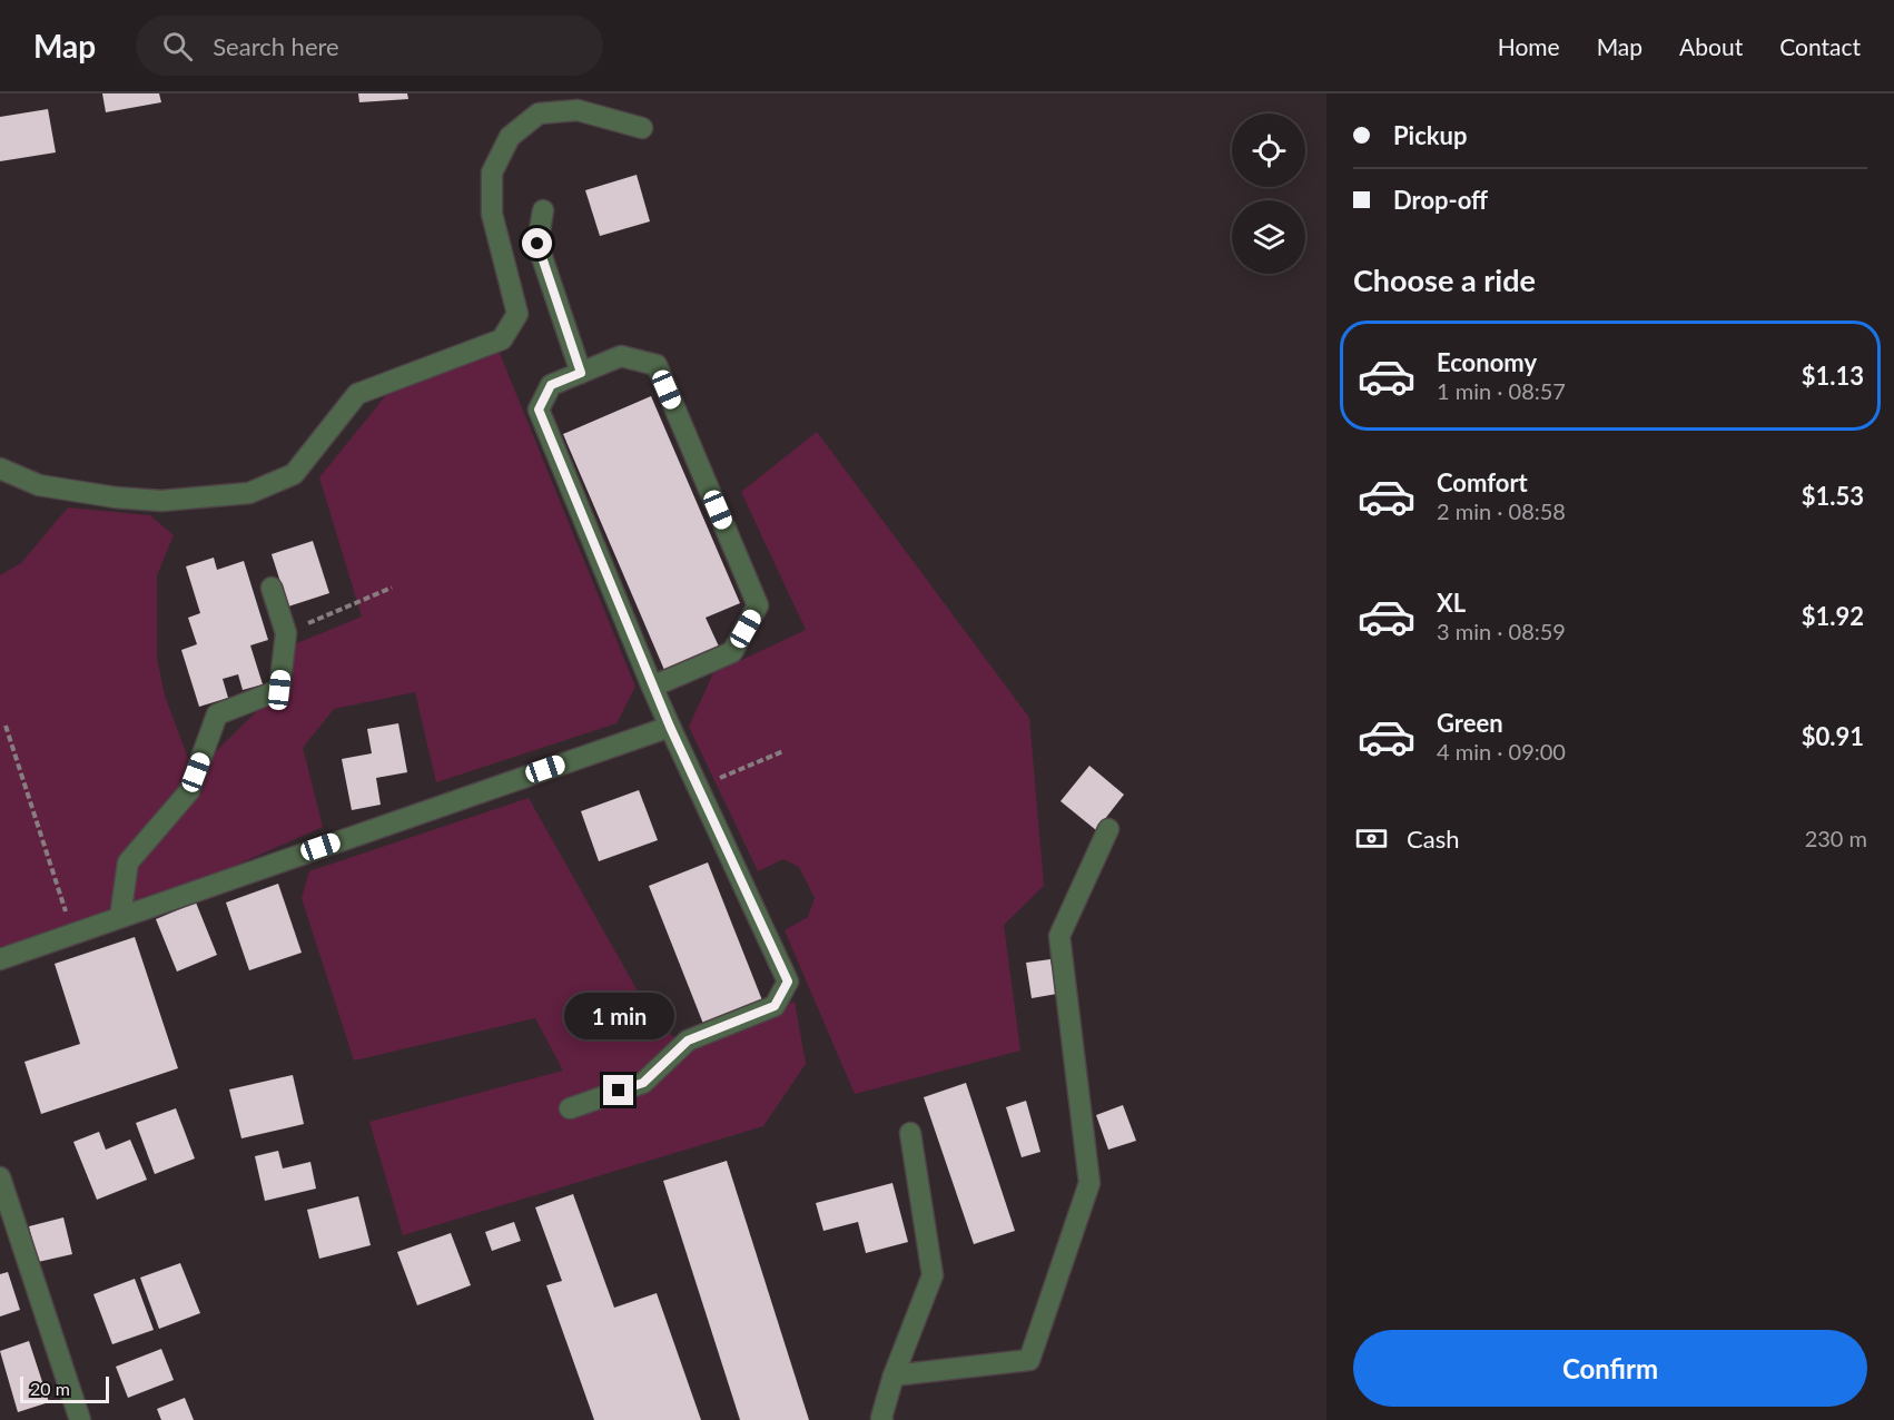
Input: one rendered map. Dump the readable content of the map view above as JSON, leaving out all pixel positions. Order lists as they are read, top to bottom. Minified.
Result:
{"scale_bar":"20 m","page":{"header":"Map","search":"Search here","nav":["Home","Map","About","Contact"],"banner":["Pickup","Drop-off"],"heading":"Choose a ride","list":[{"name":"Economy","note":"1 min · 08:57","value":"$1.13"},{"name":"Comfort","note":"2 min · 08:58","value":"$1.53"},{"name":"XL","note":"3 min · 08:59","value":"$1.92"},{"name":"Green","note":"4 min · 09:00","value":"$0.91"}],"pay":["Cash","230 m"],"bubble":"1 min","buttons":"Confirm","scale":"20 m"}}
